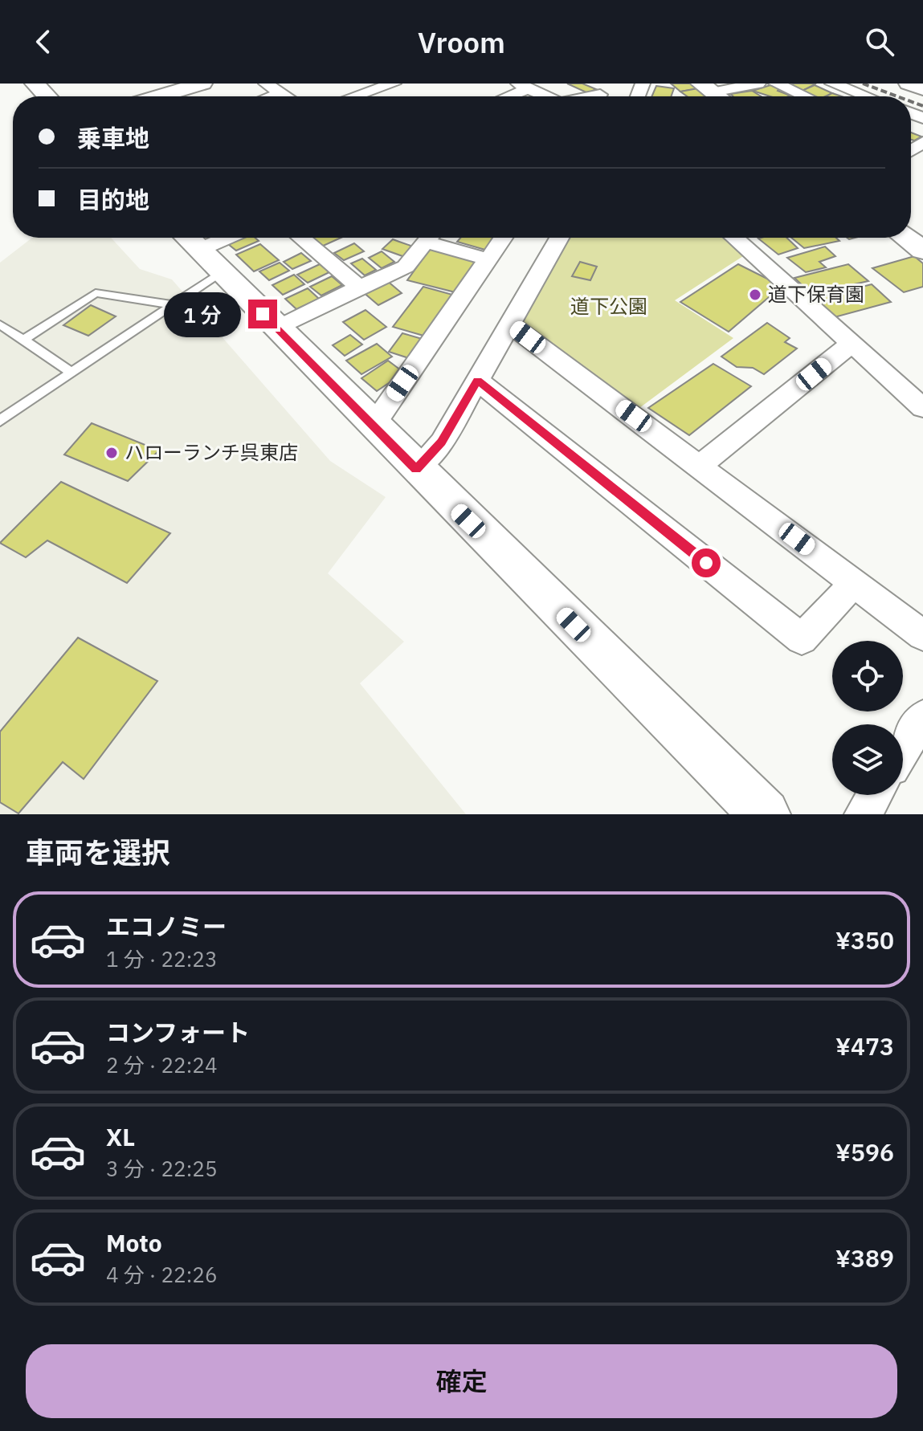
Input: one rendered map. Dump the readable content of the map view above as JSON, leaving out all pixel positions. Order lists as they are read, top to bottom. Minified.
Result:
{"parks":["道下公園"],"places":["道下保育園","ハローランチ呉東店"],"page":{"header":"Vroom","banner":["乗車地","目的地"],"bubble":"1 分","heading":"車両を選択","list":[{"name":"エコノミー","note":"1 分 · 22:23","value":"¥350"},{"name":"コンフォート","note":"2 分 · 22:24","value":"¥473"},{"name":"XL","note":"3 分 · 22:25","value":"¥596"},{"name":"Moto","note":"4 分 · 22:26","value":"¥389"}],"buttons":"確定"}}
